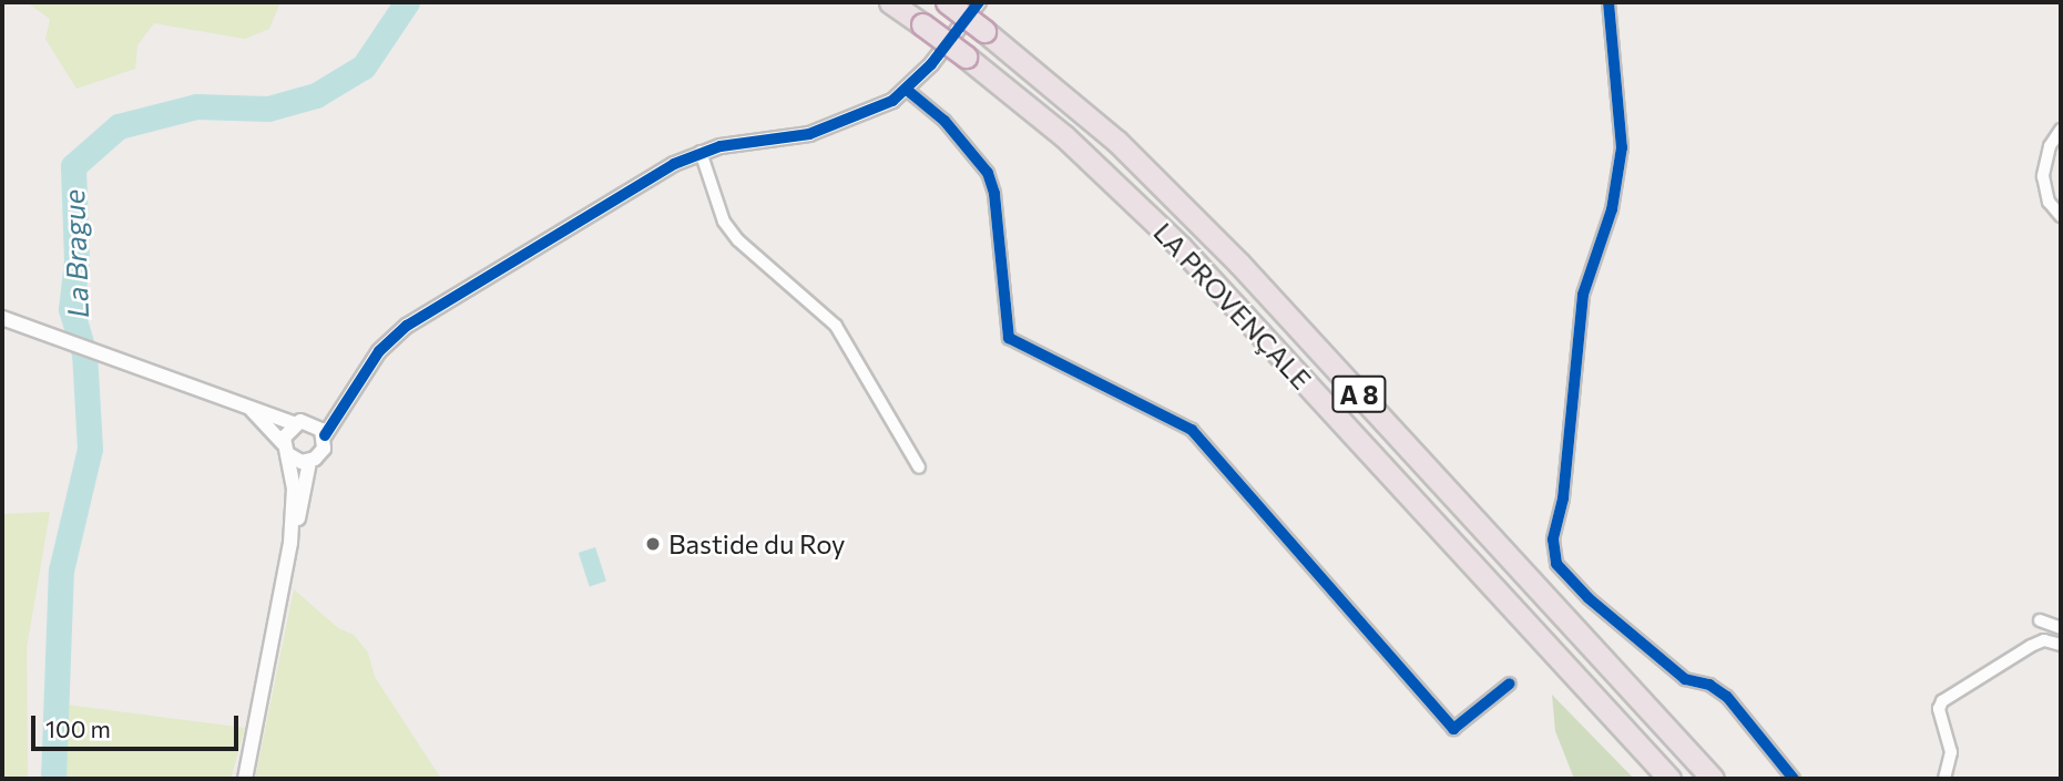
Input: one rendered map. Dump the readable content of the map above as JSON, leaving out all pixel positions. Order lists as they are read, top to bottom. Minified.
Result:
{"streets":{"highway":["LA PROVENÇALE","A 8"]},"water":["La Brague"],"places":["Bastide du Roy"],"scale_bar":"100 m"}
